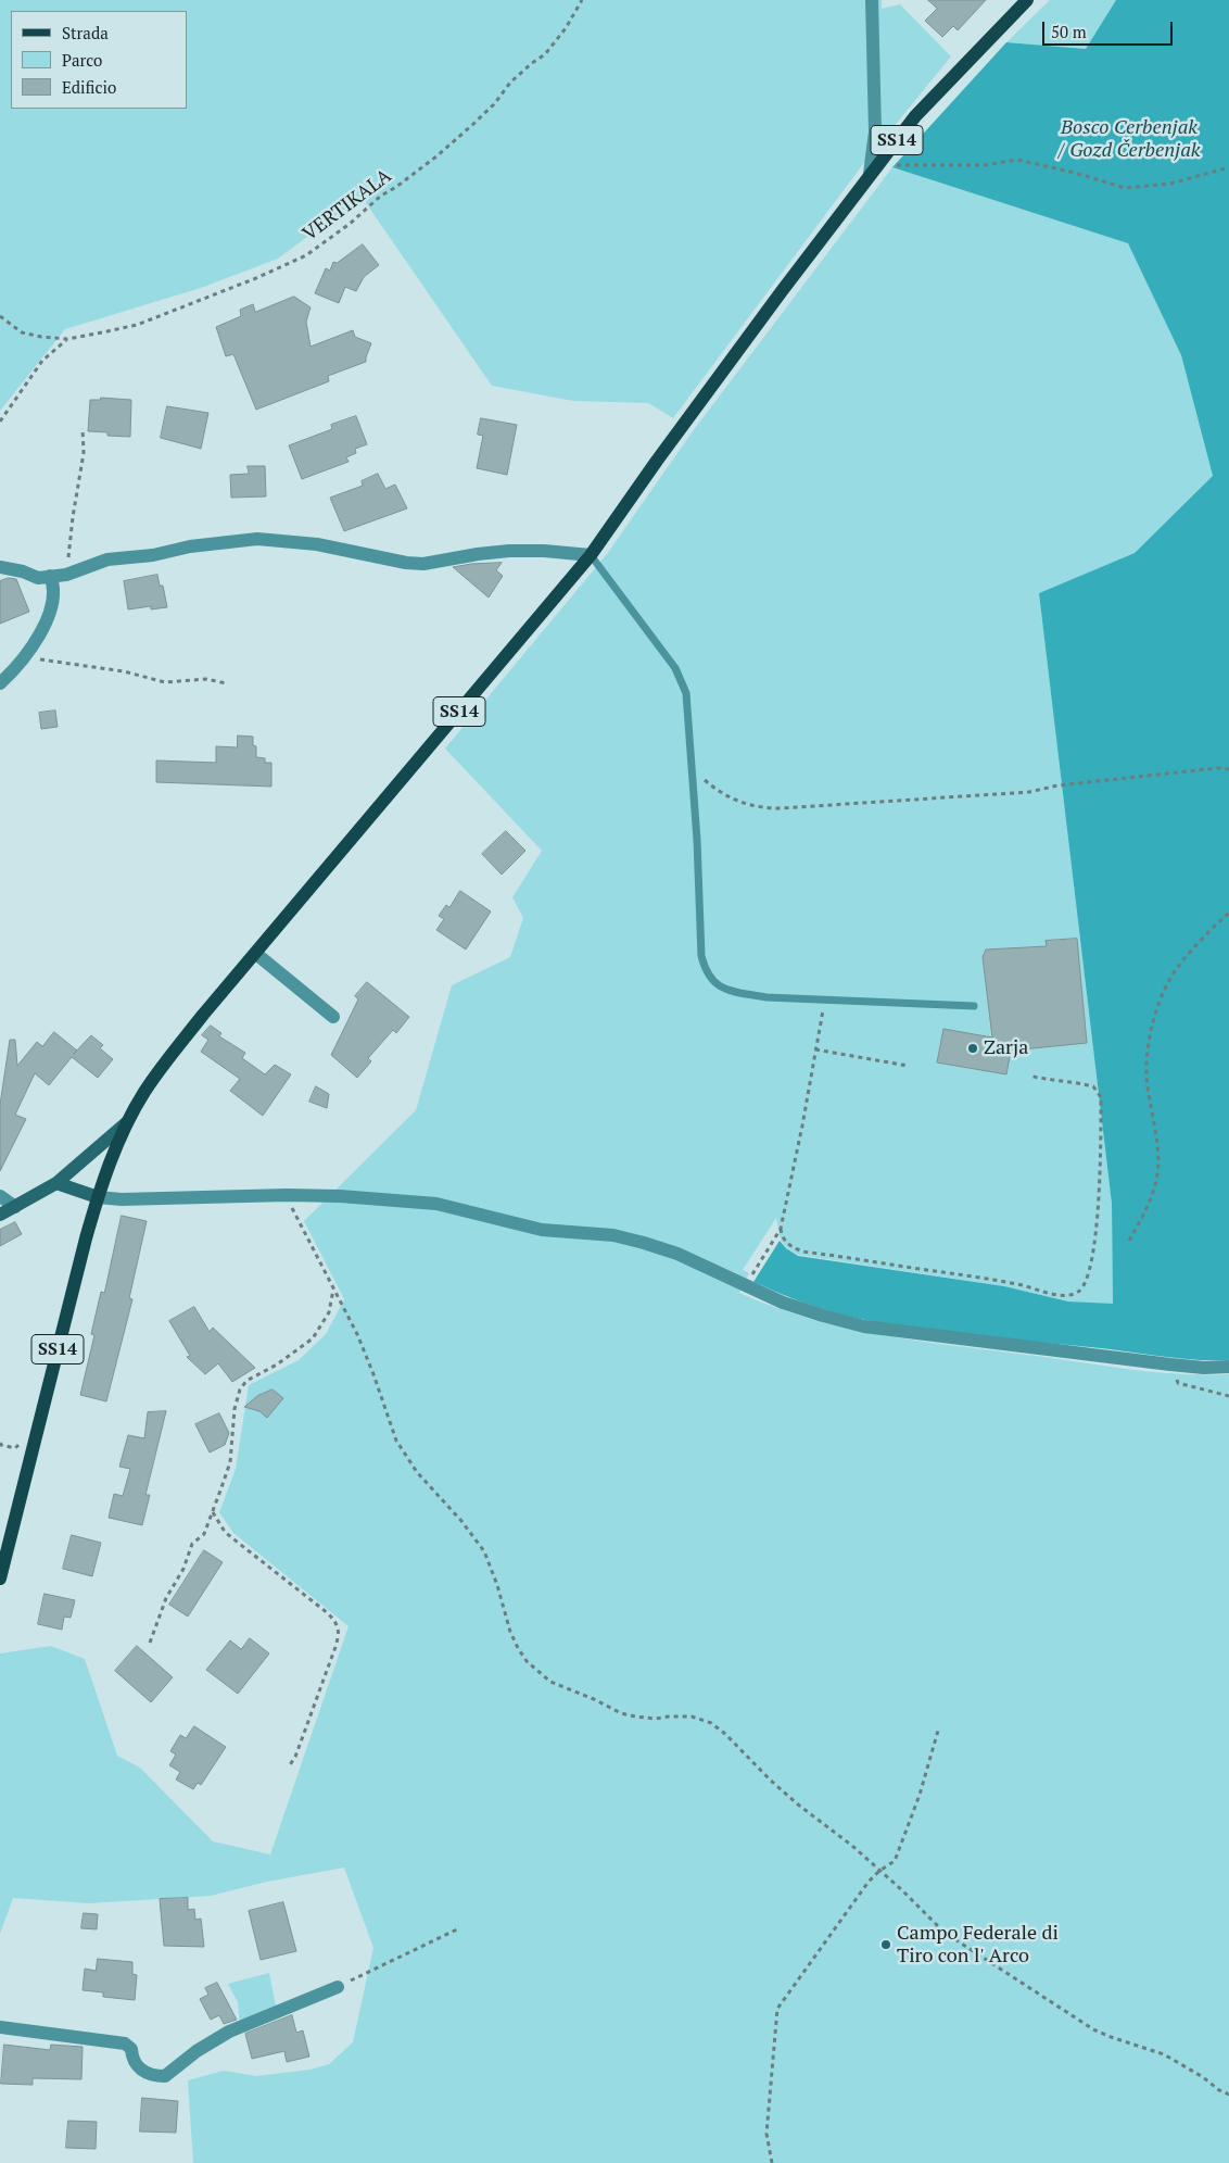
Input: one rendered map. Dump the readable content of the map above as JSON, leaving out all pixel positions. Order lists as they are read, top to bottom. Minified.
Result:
{"streets":{"main road":["SS14"],"path":["VERTIKALA"]},"parks":["Bosco Cerbenjak / Gozd Čerbenjak"],"places":["Zarja","Campo Federale di Tiro con l' Arco"],"legend":["Strada","Parco","Edificio"],"scale_bar":"50 m"}
